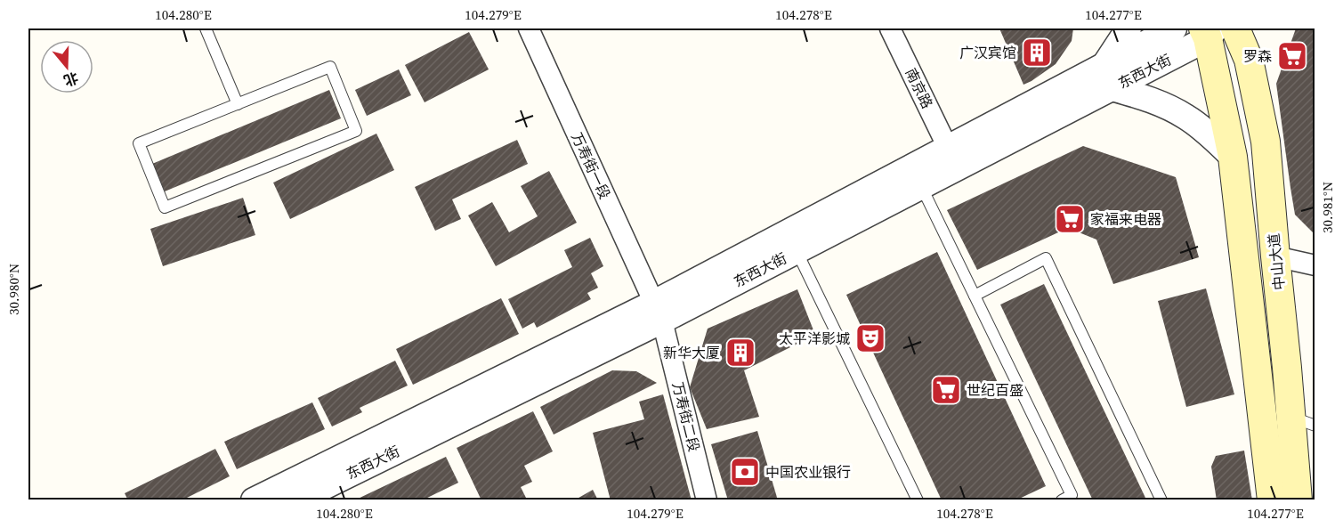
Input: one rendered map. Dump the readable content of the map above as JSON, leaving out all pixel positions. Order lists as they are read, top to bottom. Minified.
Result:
{"streets":{"main road":["中山大道"],"street":["东西大街","南京路","万寿街一段","万寿街二段"]},"crossings":[["东西大街","南京路"],["东西大街","万寿街一段"],["东西大街","万寿街二段"],["万寿街一段","万寿街二段"]],"places":{"building":["广汉宾馆","新华大厦"],"supermarket":["罗森","家福来电器","世纪百盛"],"theatre":["太平洋影城"],"bank":["中国农业银行"]},"north":"bottom","coordinates":["104.280°E","104.279°E","104.278°E","104.277°E","30.981°N","30.980°N"]}
